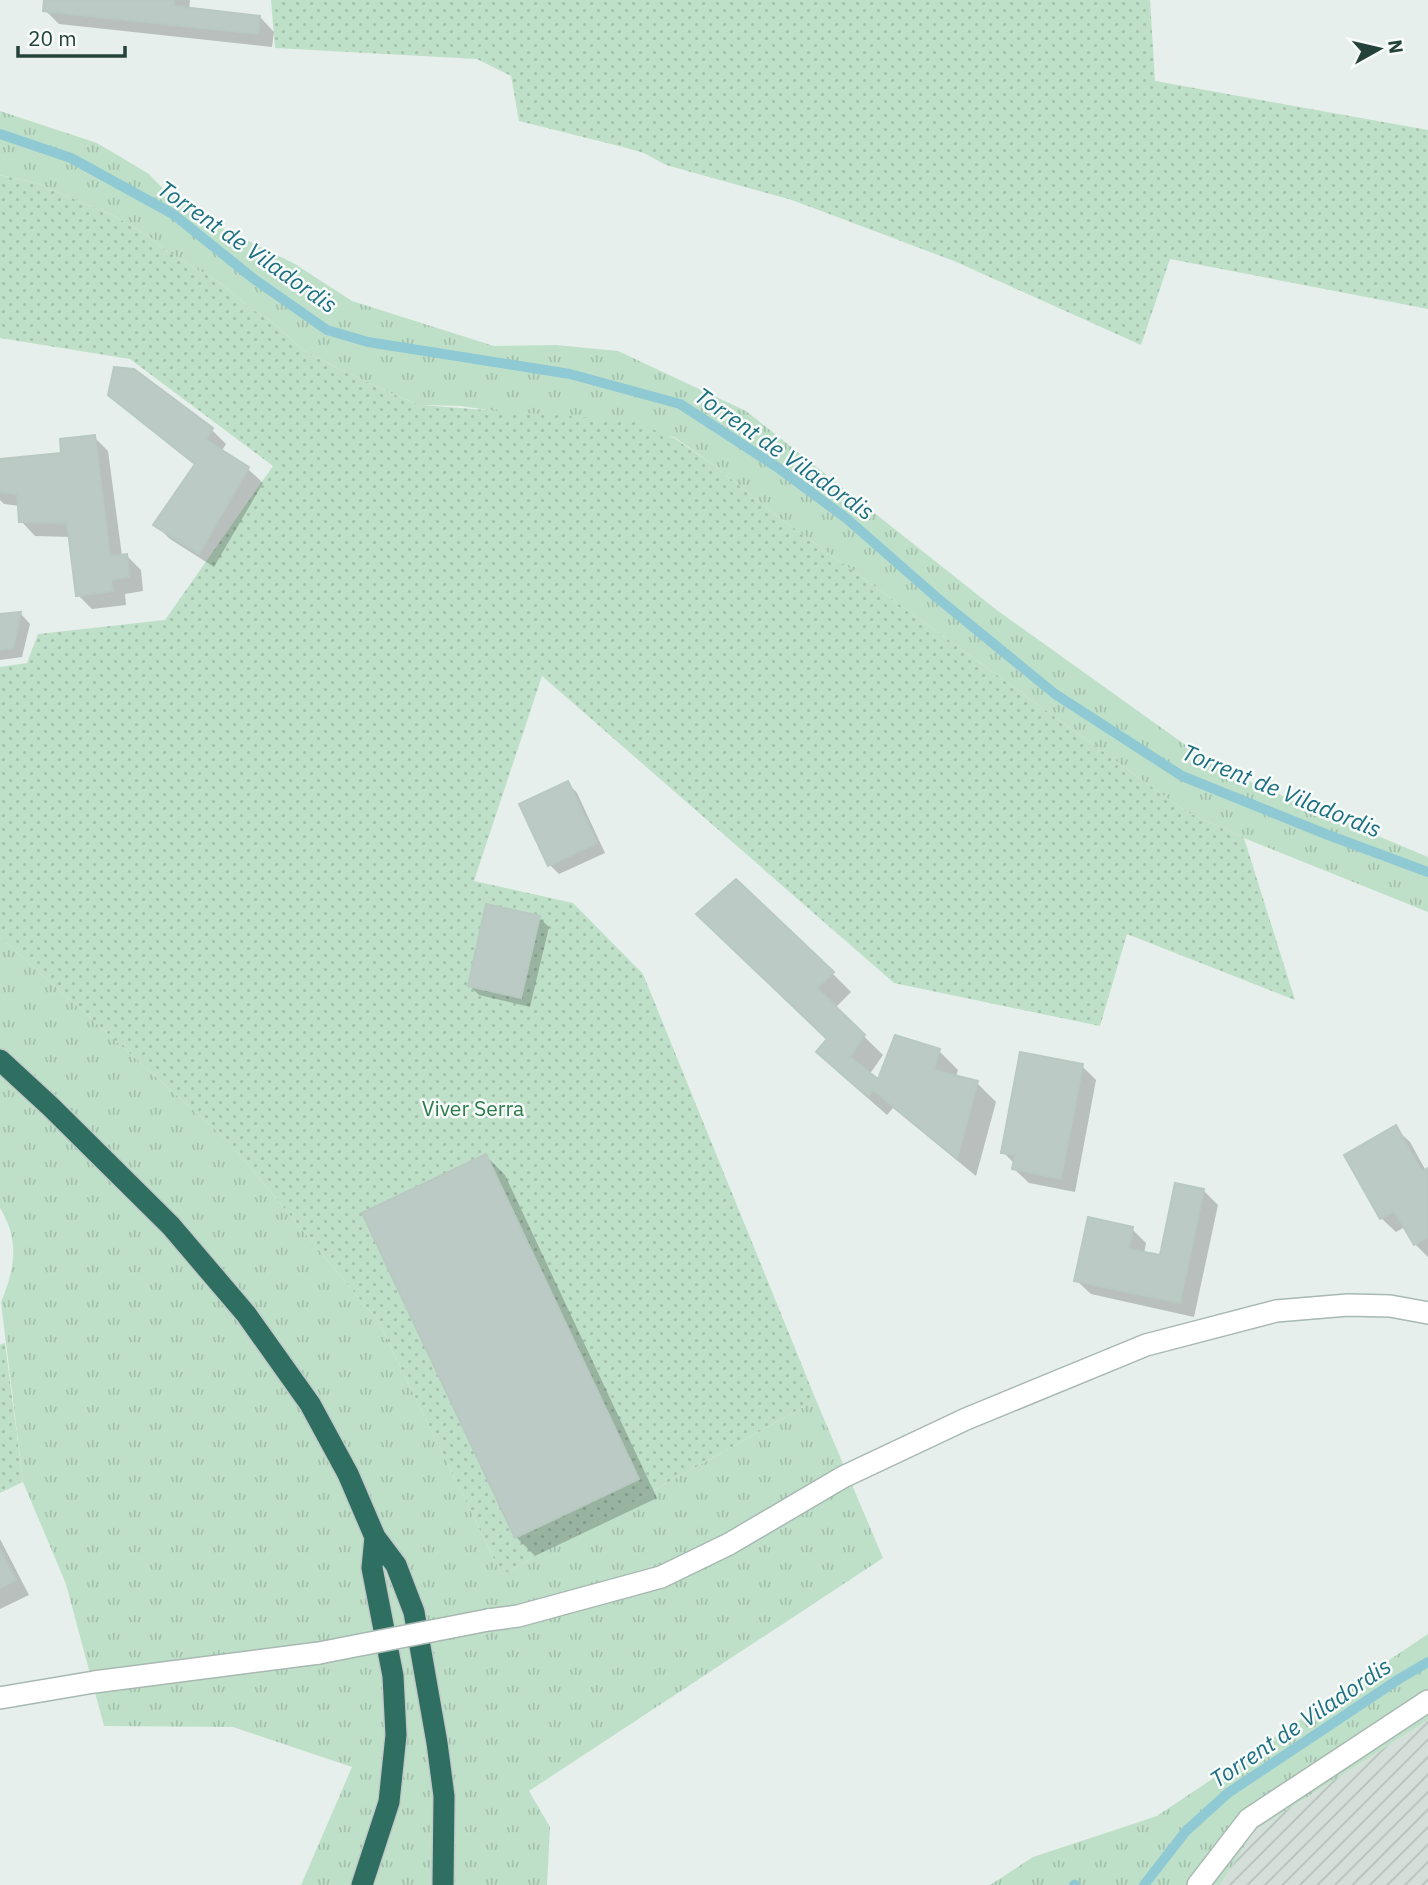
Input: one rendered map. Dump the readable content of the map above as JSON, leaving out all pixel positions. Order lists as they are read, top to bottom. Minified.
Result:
{"water":["Torrent de Viladordis"],"parks":["Viver Serra"],"scale_bar":"20 m","north":"right"}
